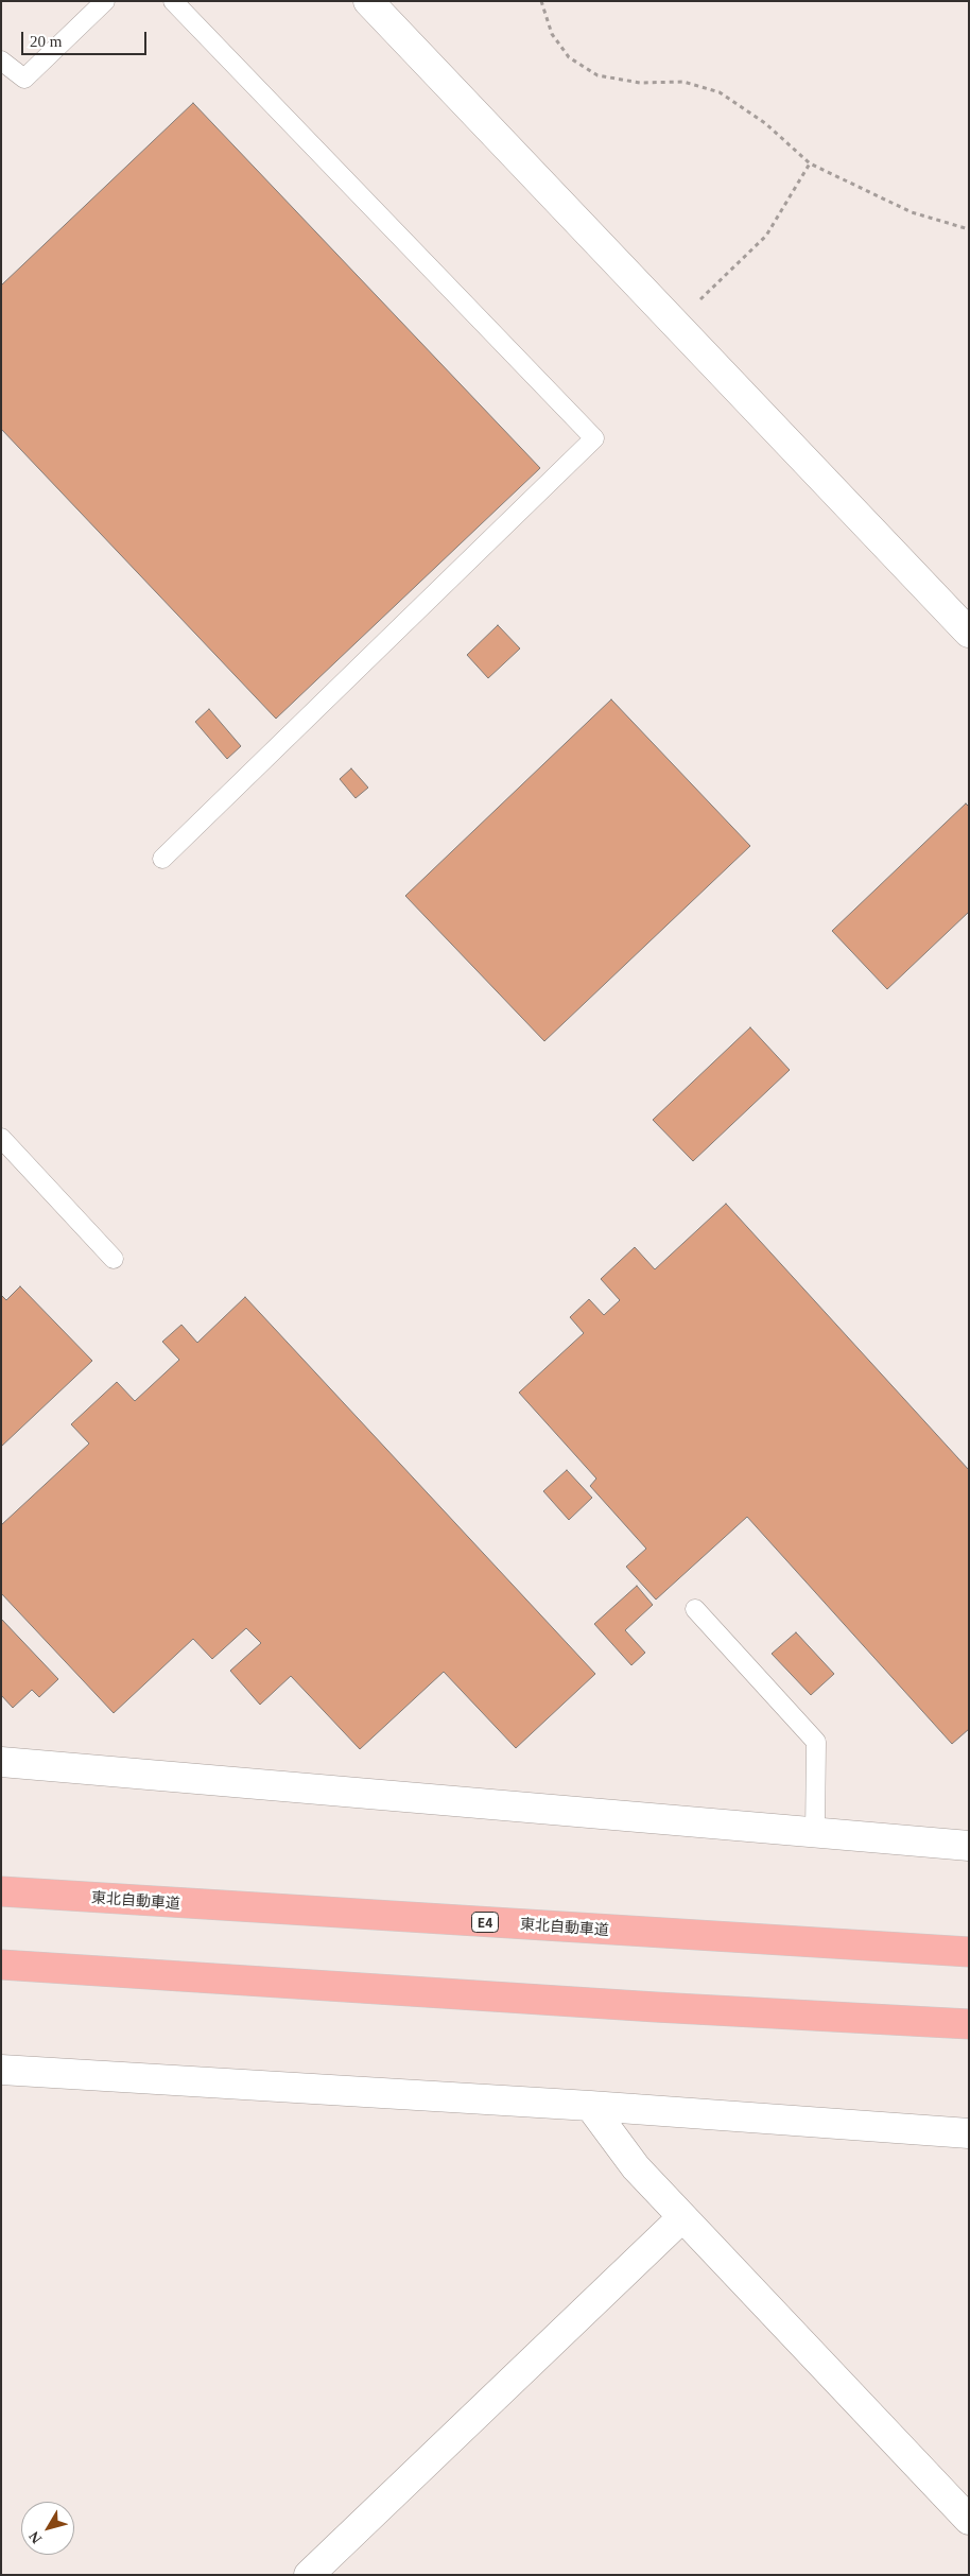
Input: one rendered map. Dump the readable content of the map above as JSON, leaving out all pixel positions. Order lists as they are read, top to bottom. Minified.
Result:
{"streets":{"highway":["東北自動車道","E4"]},"scale_bar":"20 m","north":"bottom left"}
